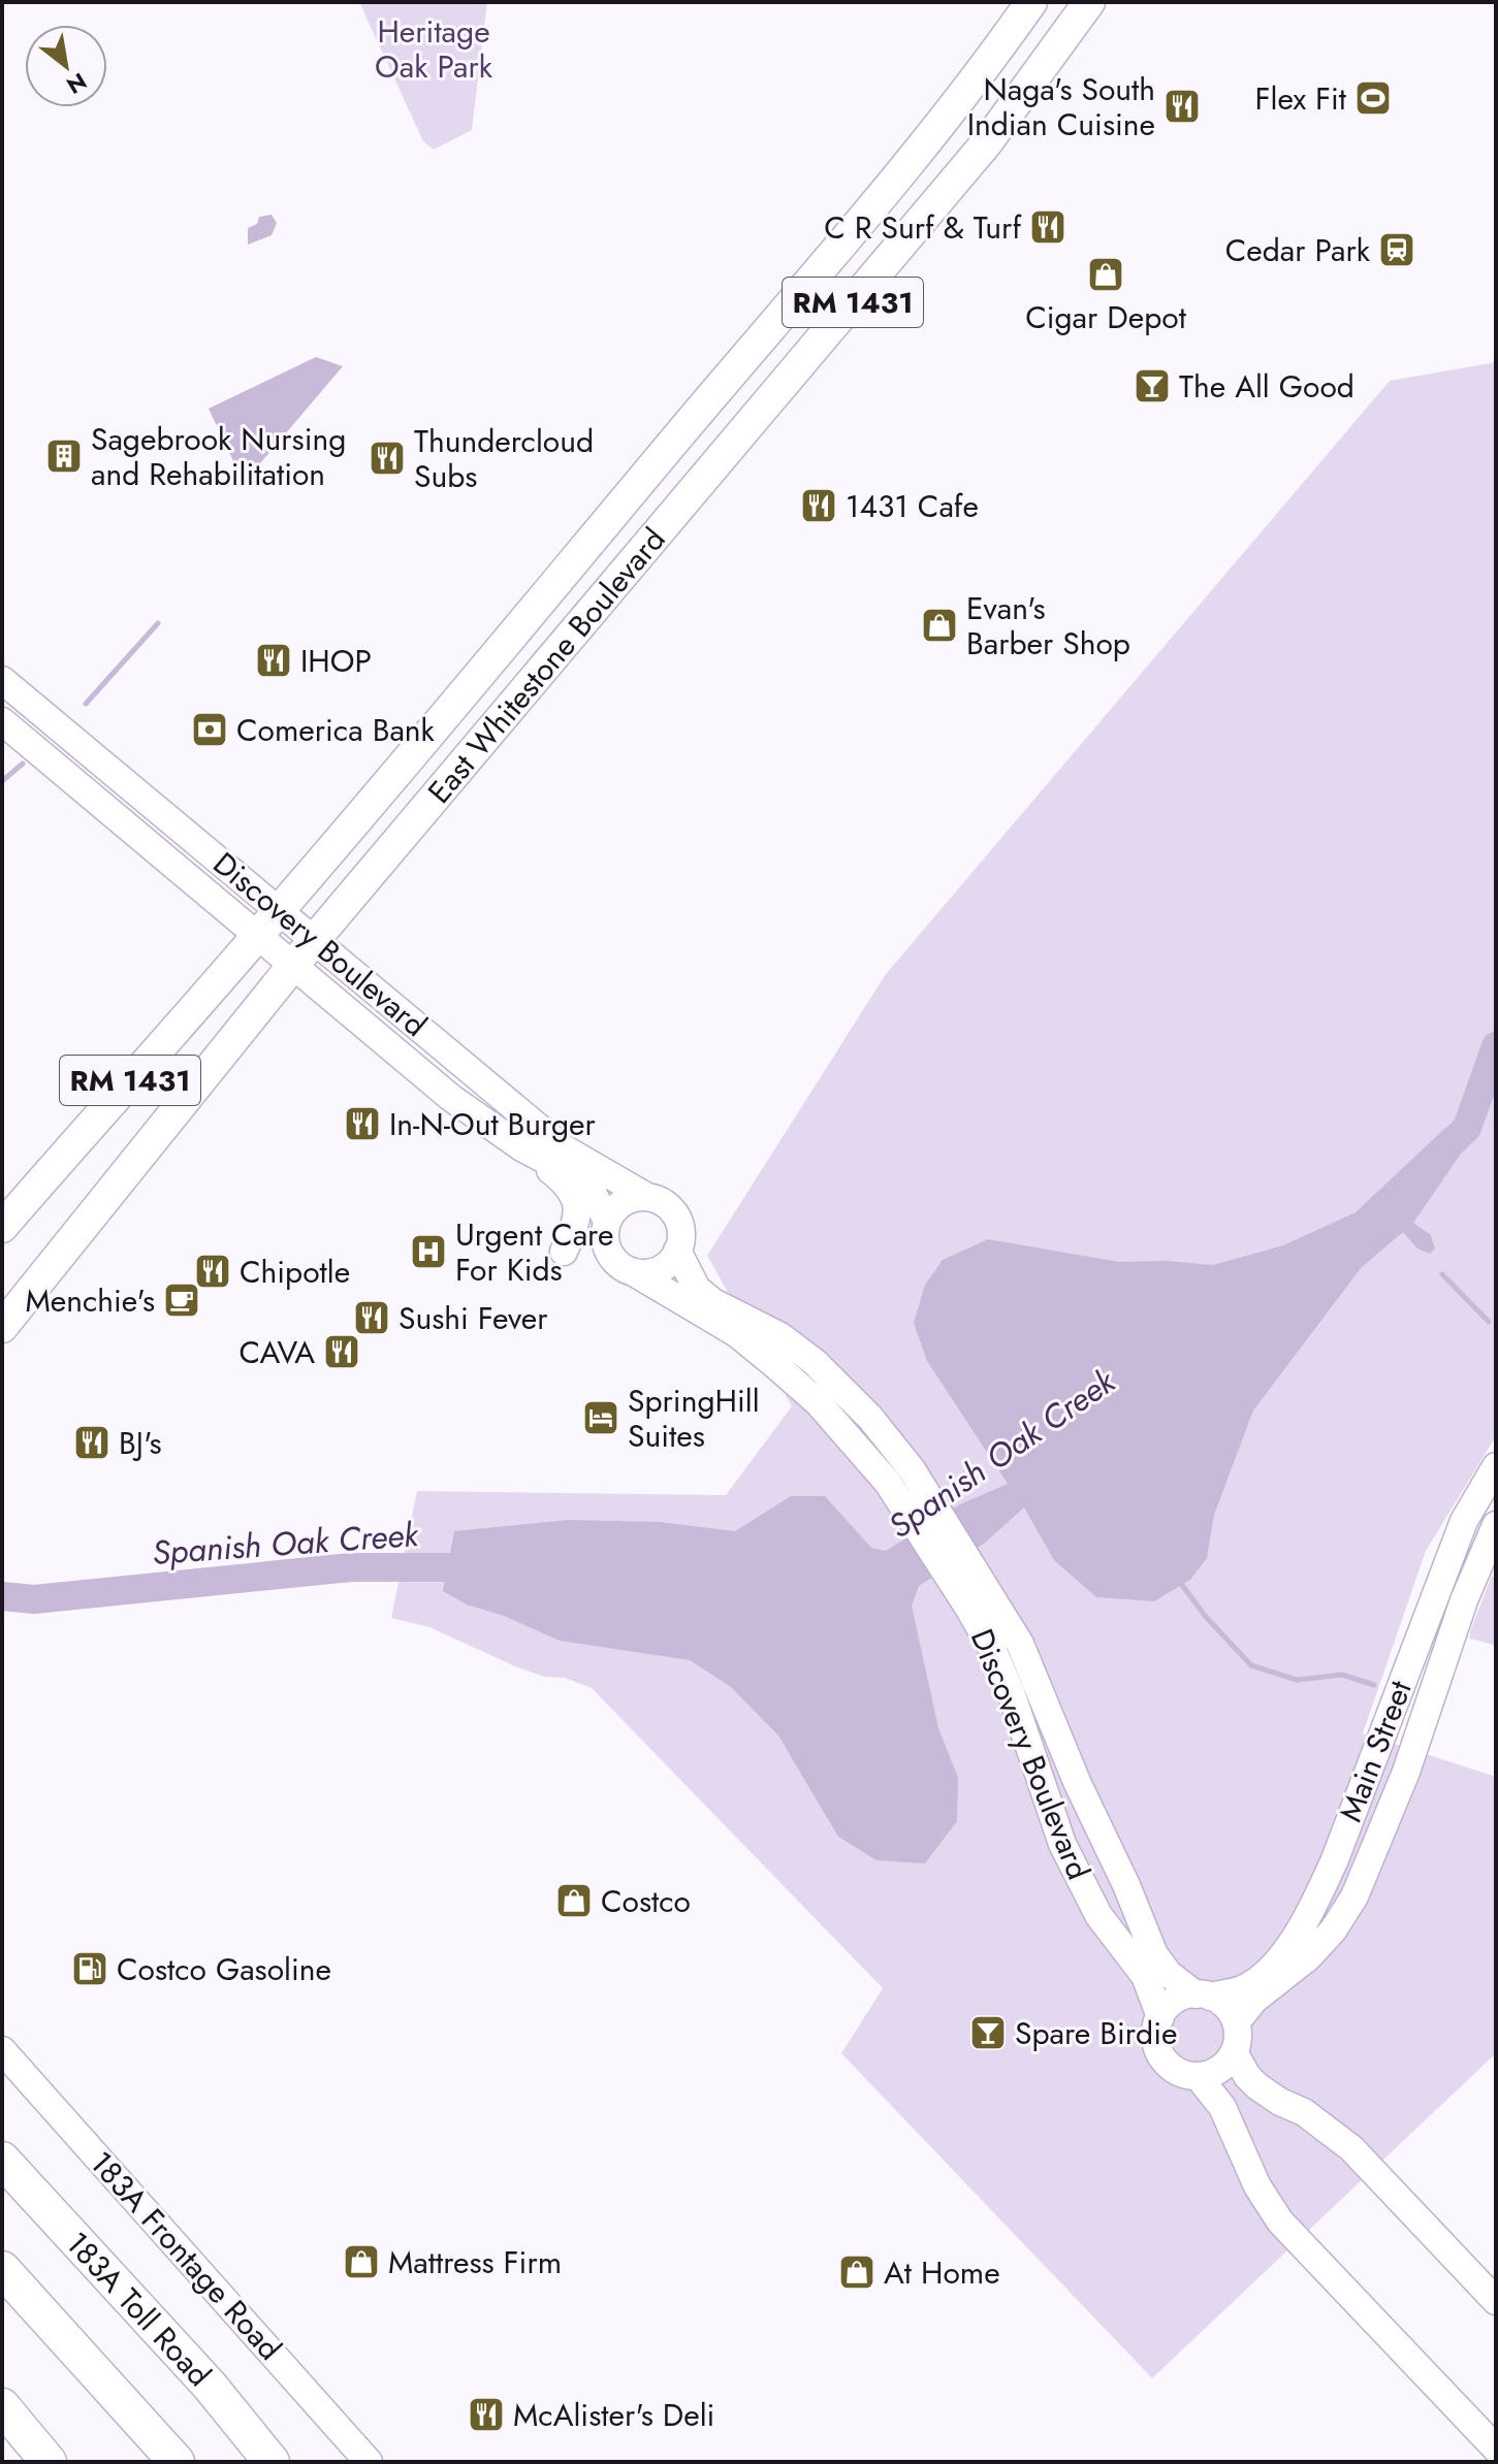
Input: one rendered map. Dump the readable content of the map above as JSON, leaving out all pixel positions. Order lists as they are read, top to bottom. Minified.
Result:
{"streets":{"highway":["183A Toll Road"],"main road":["RM 1431","East Whitestone Boulevard"],"street":["Discovery Boulevard","Main Street","183A Frontage Road"]},"crossings":[["East Whitestone Boulevard","Discovery Boulevard"],["Discovery Boulevard","Main Street"]],"water":["Spanish Oak Creek"],"parks":["Heritage Oak Park"],"places":{"sports":["Flex Fit"],"restaurant":["Naga's South Indian Cuisine","C R Surf & Turf","Thundercloud Subs","1431 Cafe","IHOP","In-N-Out Burger","Chipotle","Sushi Fever","CAVA","BJ's","McAlister's Deli"],"station":["Cedar Park"],"shop":["Cigar Depot","Evan's Barber Shop","Costco","Mattress Firm","At Home"],"bar":["The All Good","Spare Birdie"],"building":["Sagebrook Nursing and Rehabilitation"],"bank":["Comerica Bank"],"hospital":["Urgent Care For Kids"],"cafe":["Menchie's"],"hotel":["SpringHill Suites"],"fuel station":["Costco Gasoline"]},"north":"bottom right"}
